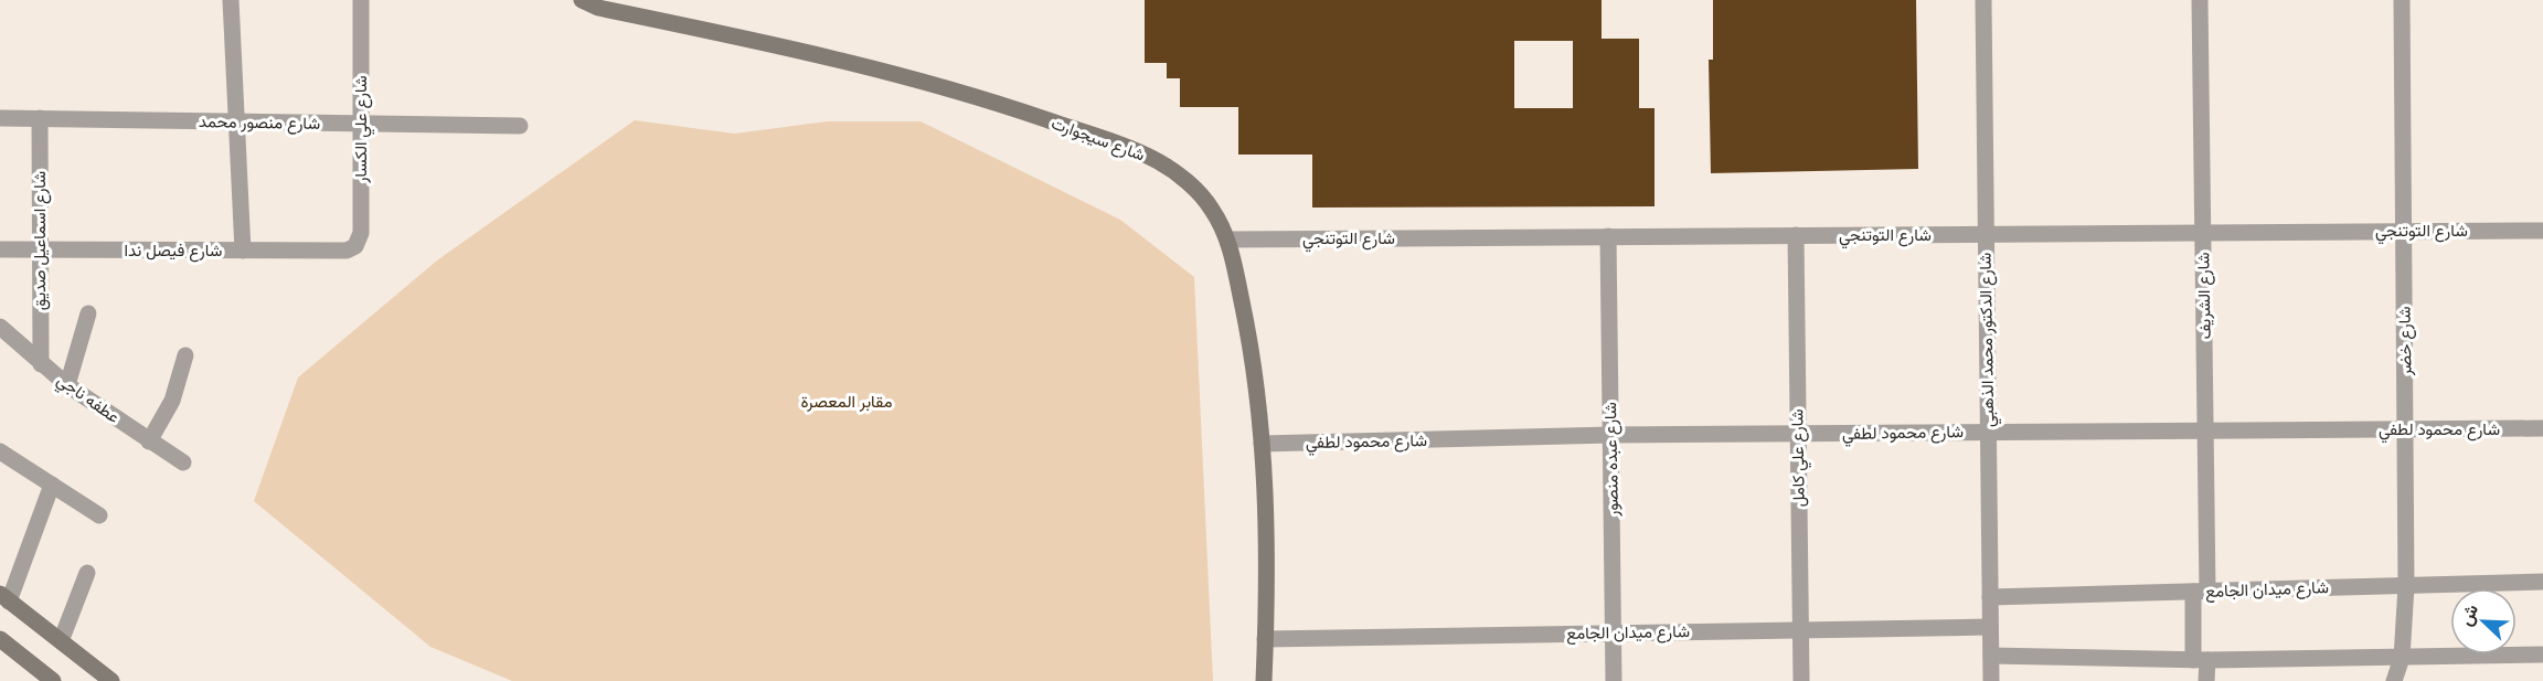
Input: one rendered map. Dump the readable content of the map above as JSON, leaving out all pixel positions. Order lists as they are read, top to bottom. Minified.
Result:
{"streets":{"street":["شارع منصور محمد","شارع علي الكسار","شارع سيجوارت","شارع التوتنجي","شارع اسماعيل صديق","شارع فيصل ندا","شارع الشريف","شارع الدكتور محمد الذهبي","شارع خضر","عطفه ناجي","شارع محمود لطفي","شارع علي كامل","شارع عبده منصور","شارع ميدان الجامع"]},"crossings":[["شارع منصور محمد","شارع علي الكسار"],["شارع منصور محمد","شارع اسماعيل صديق"],["شارع علي الكسار","شارع فيصل ندا"],["شارع سيجوارت","شارع التوتنجي"],["شارع سيجوارت","شارع محمود لطفي"],["شارع سيجوارت","شارع ميدان الجامع"],["شارع التوتنجي","شارع الشريف"],["شارع التوتنجي","شارع الدكتور محمد الذهبي"],["شارع التوتنجي","شارع خضر"],["شارع التوتنجي","شارع علي كامل"],["شارع التوتنجي","شارع عبده منصور"],["شارع اسماعيل صديق","شارع فيصل ندا"],["شارع اسماعيل صديق","عطفه ناجي"],["شارع الشريف","شارع محمود لطفي"],["شارع الشريف","شارع ميدان الجامع"],["شارع الدكتور محمد الذهبي","شارع محمود لطفي"],["شارع الدكتور محمد الذهبي","شارع ميدان الجامع"],["شارع خضر","شارع محمود لطفي"],["شارع خضر","شارع ميدان الجامع"],["شارع محمود لطفي","شارع علي كامل"],["شارع محمود لطفي","شارع عبده منصور"],["شارع علي كامل","شارع ميدان الجامع"],["شارع عبده منصور","شارع ميدان الجامع"]],"parks":["مقابر المعصرة"],"north":"top left"}
